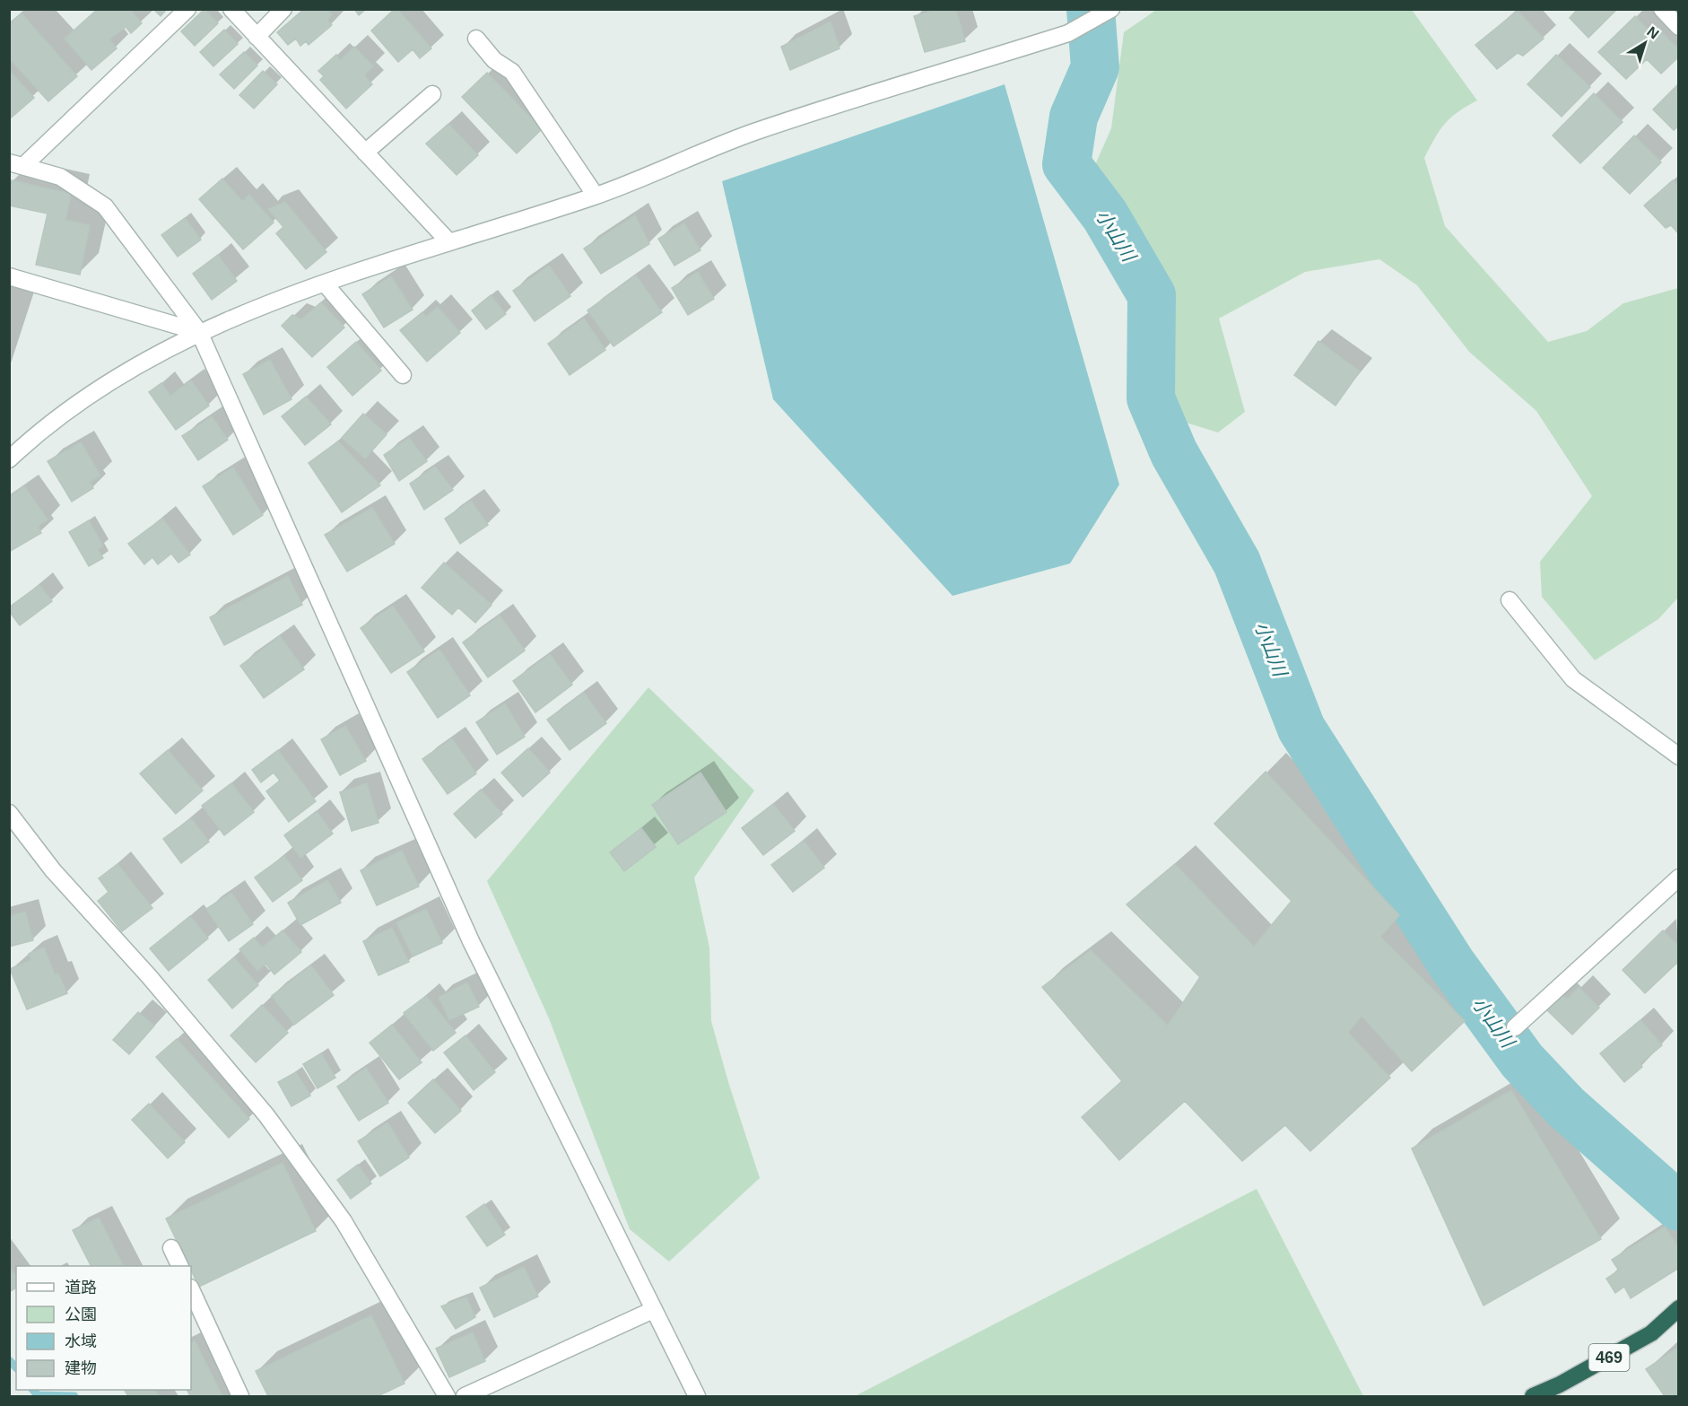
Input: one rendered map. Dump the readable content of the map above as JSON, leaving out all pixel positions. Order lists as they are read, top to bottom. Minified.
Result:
{"streets":{"highway":["469"]},"water":["小山川"],"legend":["道路","公園","水域","建物"],"north":"top right"}
